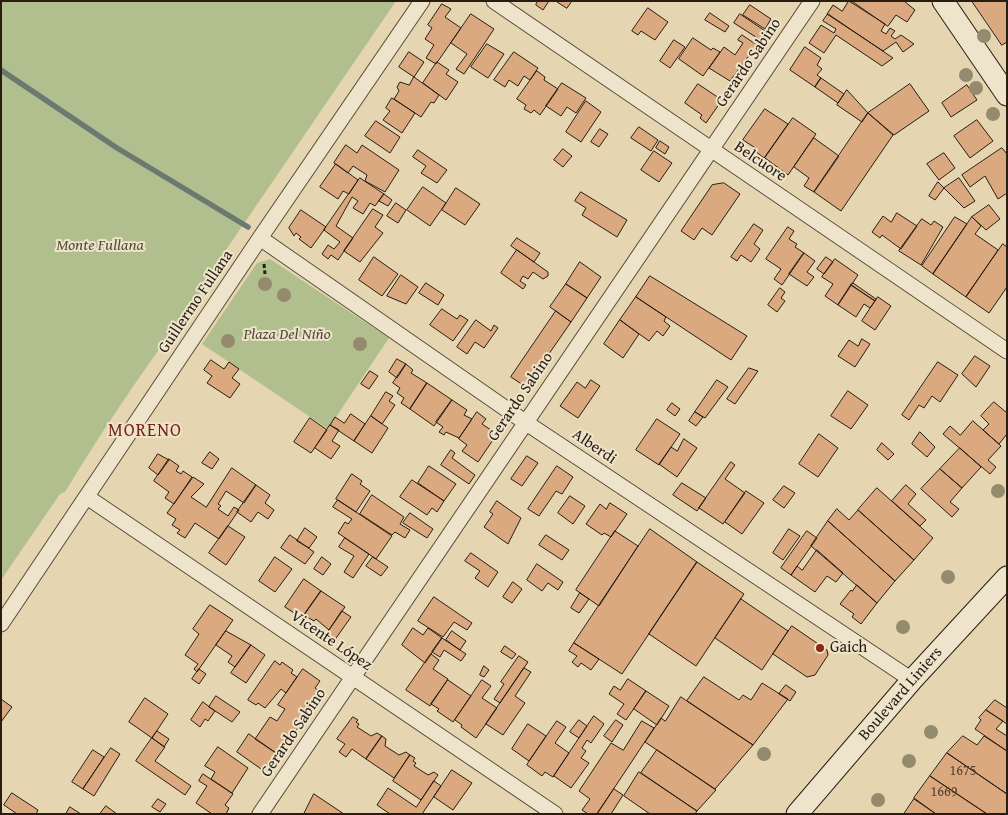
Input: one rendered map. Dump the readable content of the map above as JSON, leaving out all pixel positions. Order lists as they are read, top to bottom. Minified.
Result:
{"streets":{"main road":["Boulevard Liniers"],"street":["Gerardo Sabino","Belcuore","Guillermo Fullana","Alberdi","Vicente López"]},"crossings":[["Gerardo Sabino","Belcuore"],["Gerardo Sabino","Alberdi"],["Gerardo Sabino","Vicente López"],["Guillermo Fullana","Alberdi"],["Guillermo Fullana","Vicente López"],["Alberdi","Boulevard Liniers"]],"districts":["MORENO"],"parks":["Monte Fullana","Plaza Del Niño"],"places":["Gaich"],"house_numbers":["1675","1669"]}
